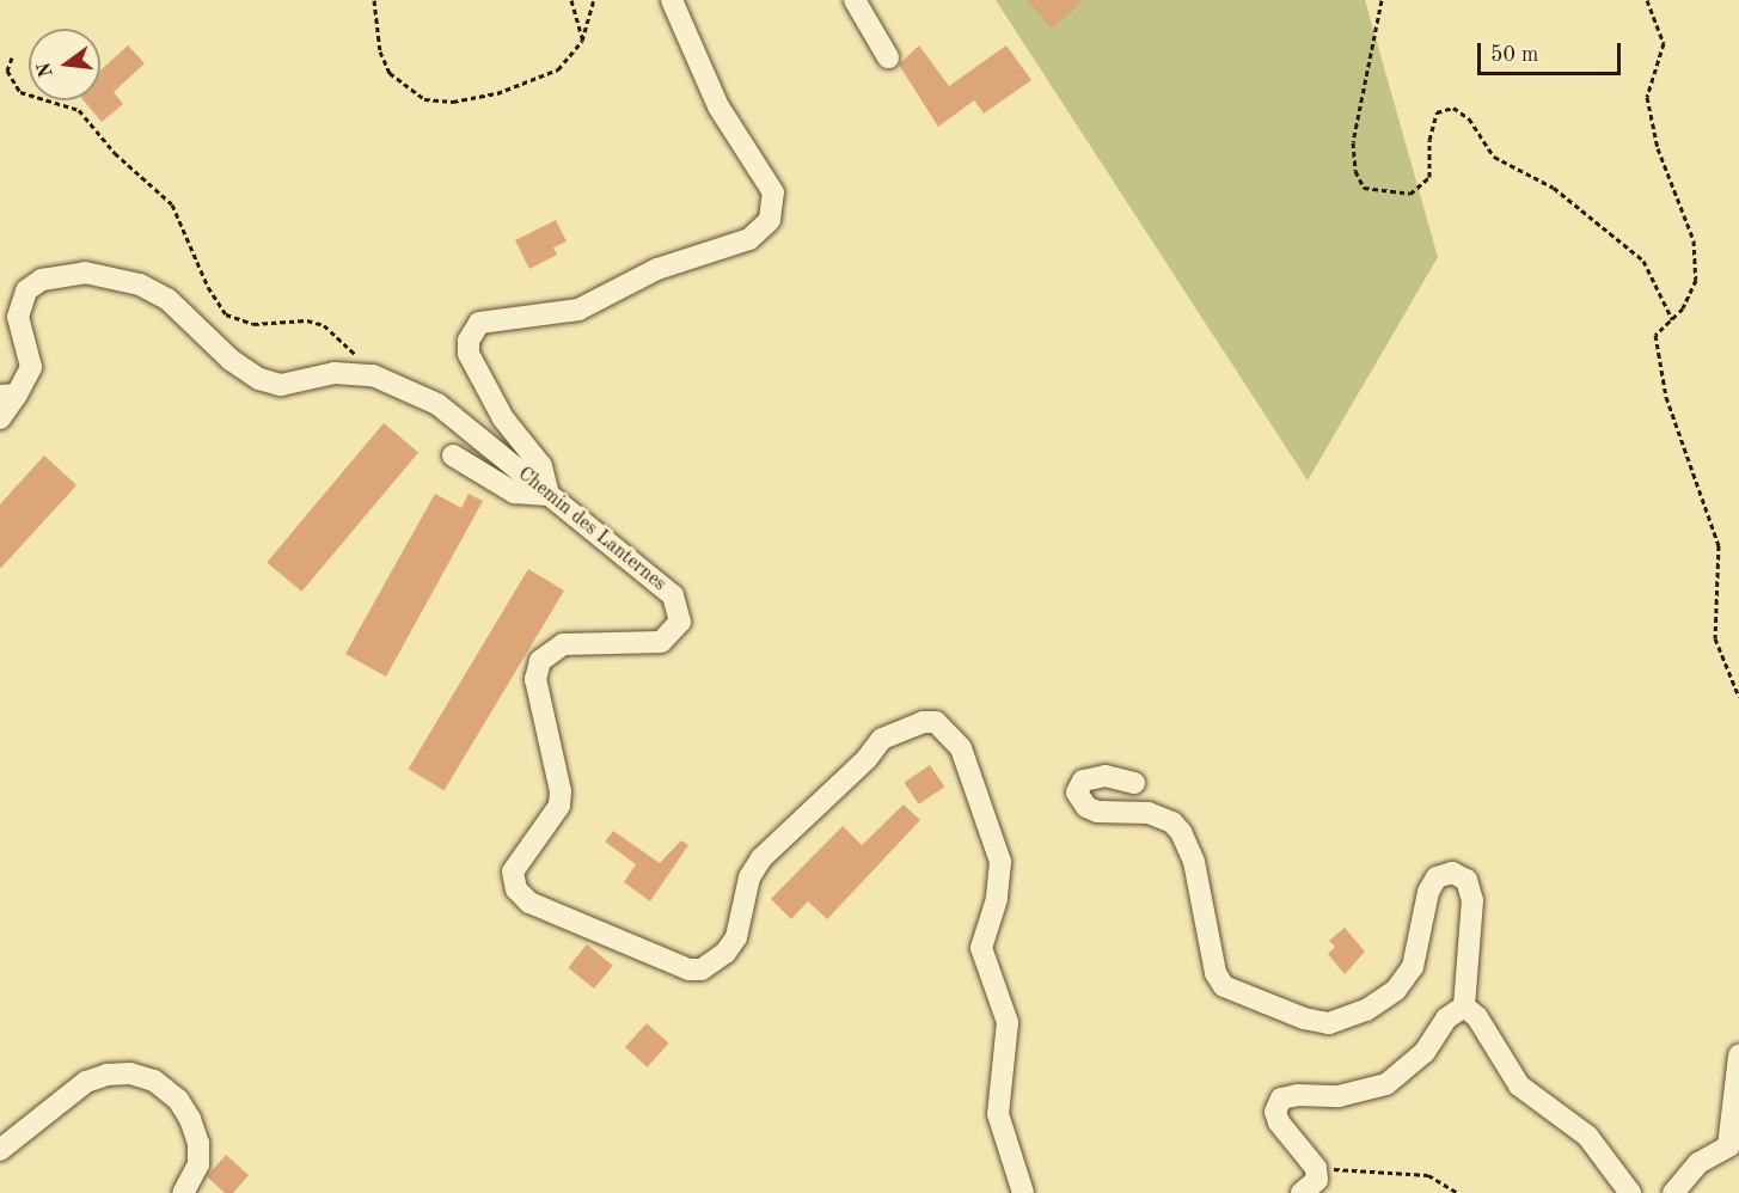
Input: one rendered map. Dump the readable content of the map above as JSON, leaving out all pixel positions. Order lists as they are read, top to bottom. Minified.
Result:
{"streets":{"street":["Chemin des Lanternes"]},"scale_bar":"50 m","north":"left"}
